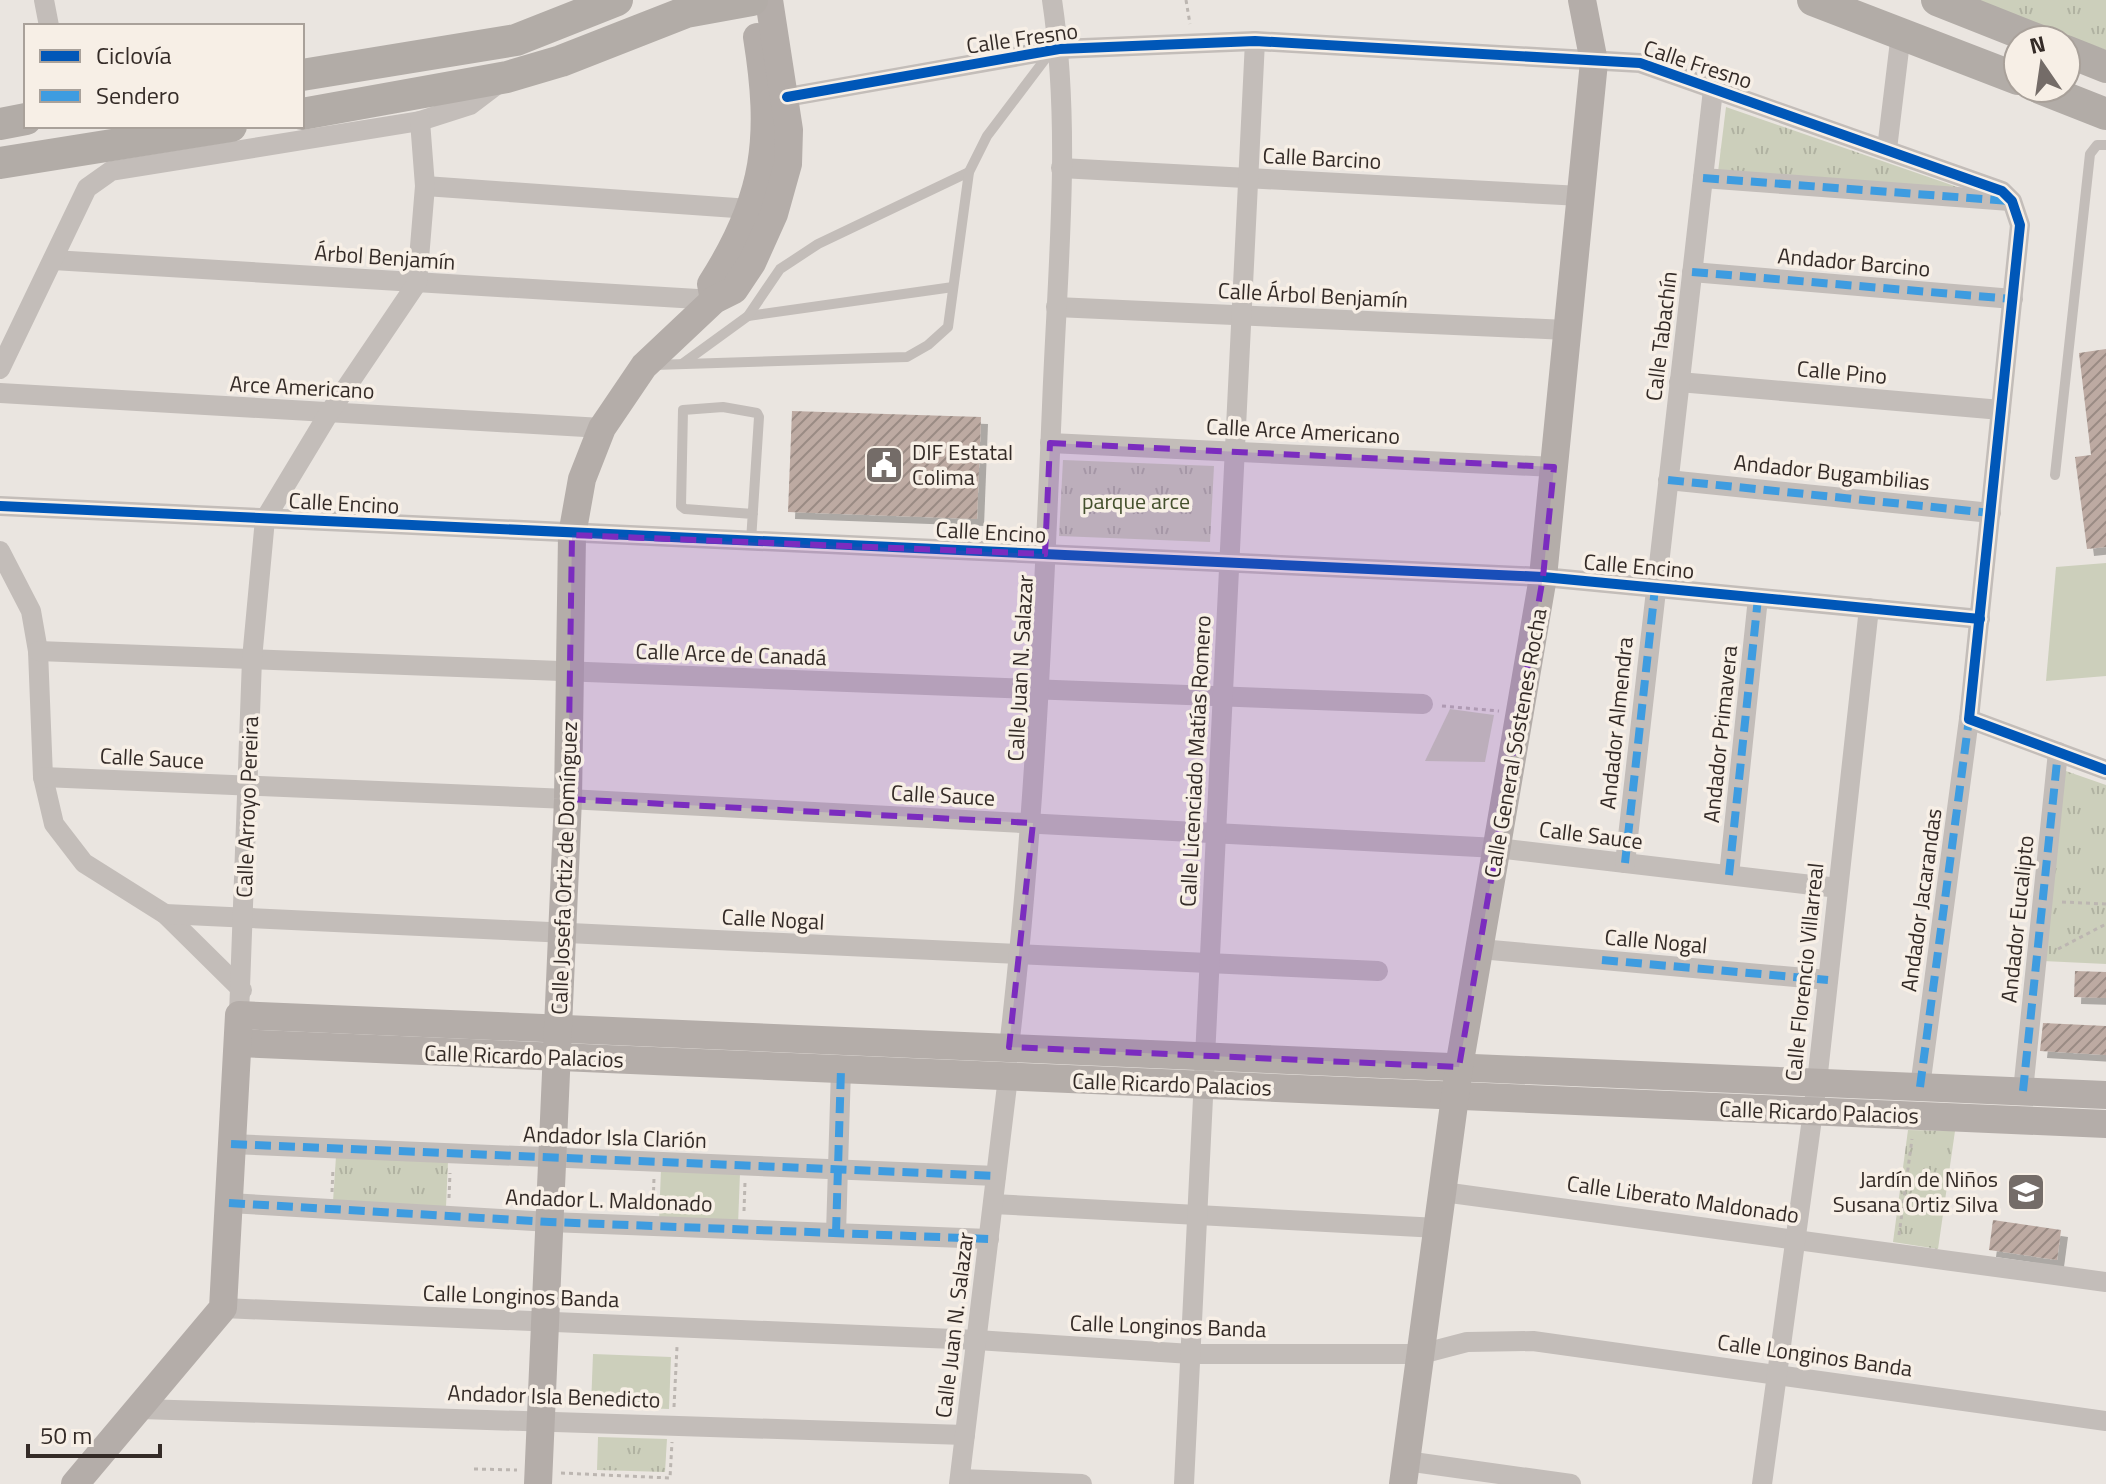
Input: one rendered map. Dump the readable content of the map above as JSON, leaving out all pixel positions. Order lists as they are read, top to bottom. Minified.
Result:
{"streets":{"street":["Calle Fresno","Calle Barcino","Árbol Benjamín","Andador Barcino","Calle Árbol Benjamín","Calle Tabachín","Calle Pino","Arce Americano","Calle Arce Americano","Andador Bugambilias","Calle Encino","Calle Arce de Canadá","Calle Juan N. Salazar","Andador Almendra","Andador Primavera","Calle General Sóstenes Rocha","Calle Sauce","Calle Licenciado Matías Romero","Calle Arroyo Pereira","Calle Josefa Ortiz de Domínguez","Andador Jacarandas","Calle Nogal","Andador Eucalipto","Calle Florencio Villarreal","Calle Ricardo Palacios","Andador Isla Clarión","Calle Liberato Maldonado","Andador L. Maldonado","Calle Longinos Banda","Andador Isla Benedicto"]},"crossings":[["Calle Fresno","Calle Tabachín"],["Calle Fresno","Calle Juan N. Salazar"],["Calle Fresno","Calle General Sóstenes Rocha"],["Calle Fresno","Calle Licenciado Matías Romero"],["Calle Fresno","Calle Josefa Ortiz de Domínguez"],["Calle Barcino","Calle Juan N. Salazar"],["Calle Barcino","Calle General Sóstenes Rocha"],["Calle Barcino","Calle Licenciado Matías Romero"],["Árbol Benjamín","Calle Arroyo Pereira"],["Árbol Benjamín","Calle Josefa Ortiz de Domínguez"],["Andador Barcino","Calle Tabachín"],["Calle Árbol Benjamín","Calle Juan N. Salazar"],["Calle Árbol Benjamín","Calle General Sóstenes Rocha"],["Calle Árbol Benjamín","Calle Licenciado Matías Romero"],["Calle Tabachín","Calle Pino"],["Calle Tabachín","Andador Bugambilias"],["Calle Tabachín","Calle Encino"],["Calle Tabachín","Andador Almendra"],["Arce Americano","Calle Arroyo Pereira"],["Arce Americano","Calle Josefa Ortiz de Domínguez"],["Calle Arce Americano","Calle Juan N. Salazar"],["Calle Arce Americano","Calle General Sóstenes Rocha"],["Calle Arce Americano","Calle Licenciado Matías Romero"],["Calle Encino","Calle Juan N. Salazar"],["Calle Encino","Andador Almendra"],["Calle Encino","Andador Primavera"],["Calle Encino","Calle General Sóstenes Rocha"],["Calle Encino","Calle Licenciado Matías Romero"],["Calle Encino","Calle Arroyo Pereira"],["Calle Encino","Calle Josefa Ortiz de Domínguez"],["Calle Encino","Calle Florencio Villarreal"],["Calle Arce de Canadá","Calle Juan N. Salazar"],["Calle Arce de Canadá","Calle Licenciado Matías Romero"],["Calle Arce de Canadá","Calle Arroyo Pereira"],["Calle Arce de Canadá","Calle Josefa Ortiz de Domínguez"],["Calle Juan N. Salazar","Calle Sauce"],["Calle Juan N. Salazar","Calle Nogal"],["Calle Juan N. Salazar","Calle Ricardo Palacios"],["Calle Juan N. Salazar","Andador Isla Clarión"],["Calle Juan N. Salazar","Andador L. Maldonado"],["Calle Juan N. Salazar","Calle Longinos Banda"],["Calle Juan N. Salazar","Andador Isla Benedicto"],["Andador Almendra","Calle Sauce"],["Andador Primavera","Calle Sauce"],["Calle General Sóstenes Rocha","Calle Sauce"],["Calle General Sóstenes Rocha","Calle Nogal"],["Calle General Sóstenes Rocha","Calle Ricardo Palacios"],["Calle General Sóstenes Rocha","Calle Liberato Maldonado"],["Calle General Sóstenes Rocha","Calle Longinos Banda"],["Calle Sauce","Calle Licenciado Matías Romero"],["Calle Sauce","Calle Arroyo Pereira"],["Calle Sauce","Calle Josefa Ortiz de Domínguez"],["Calle Sauce","Calle Florencio Villarreal"],["Calle Licenciado Matías Romero","Calle Nogal"],["Calle Licenciado Matías Romero","Calle Ricardo Palacios"],["Calle Licenciado Matías Romero","Calle Longinos Banda"],["Calle Arroyo Pereira","Calle Nogal"],["Calle Arroyo Pereira","Calle Ricardo Palacios"],["Calle Arroyo Pereira","Andador Isla Clarión"],["Calle Arroyo Pereira","Andador L. Maldonado"],["Calle Arroyo Pereira","Calle Longinos Banda"],["Calle Josefa Ortiz de Domínguez","Calle Nogal"],["Calle Josefa Ortiz de Domínguez","Calle Ricardo Palacios"],["Calle Josefa Ortiz de Domínguez","Andador Isla Clarión"],["Calle Josefa Ortiz de Domínguez","Andador L. Maldonado"],["Calle Josefa Ortiz de Domínguez","Calle Longinos Banda"],["Calle Josefa Ortiz de Domínguez","Andador Isla Benedicto"],["Andador Jacarandas","Calle Ricardo Palacios"],["Calle Nogal","Calle Florencio Villarreal"],["Andador Eucalipto","Calle Ricardo Palacios"],["Calle Florencio Villarreal","Calle Ricardo Palacios"],["Calle Florencio Villarreal","Calle Liberato Maldonado"],["Calle Florencio Villarreal","Calle Longinos Banda"]],"parks":["parque arce"],"places":{"public building":["DIF Estatal Colima"],"school or university":["Jardín de Niños Susana Ortiz Silva"]},"legend":["Ciclovía","Sendero"],"scale_bar":"50 m","north":"top"}
